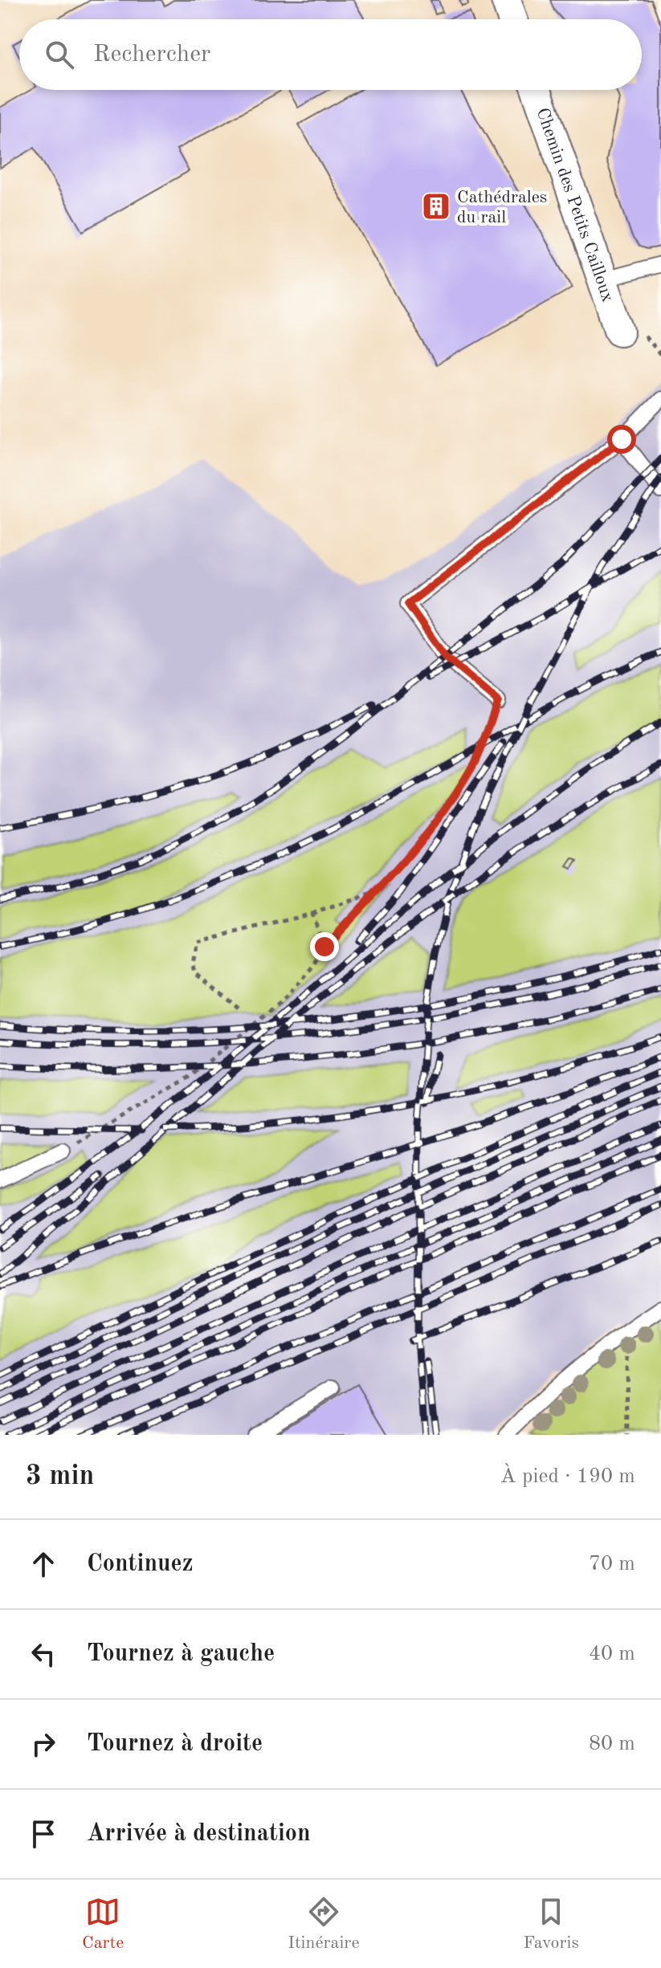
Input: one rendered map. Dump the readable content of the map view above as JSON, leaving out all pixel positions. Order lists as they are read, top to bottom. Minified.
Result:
{"streets":{"street":["Chemin des Petits Cailloux"]},"places":{"building":["Cathédrales du rail"]},"page":{"search":"Rechercher","heading":["3 min","À pied · 190 m"],"list":[["Continuez","70 m"],["Tournez à gauche","40 m"],["Tournez à droite","80 m"],"Arrivée à destination"],"nav":["Carte","Itinéraire","Favoris"]}}
